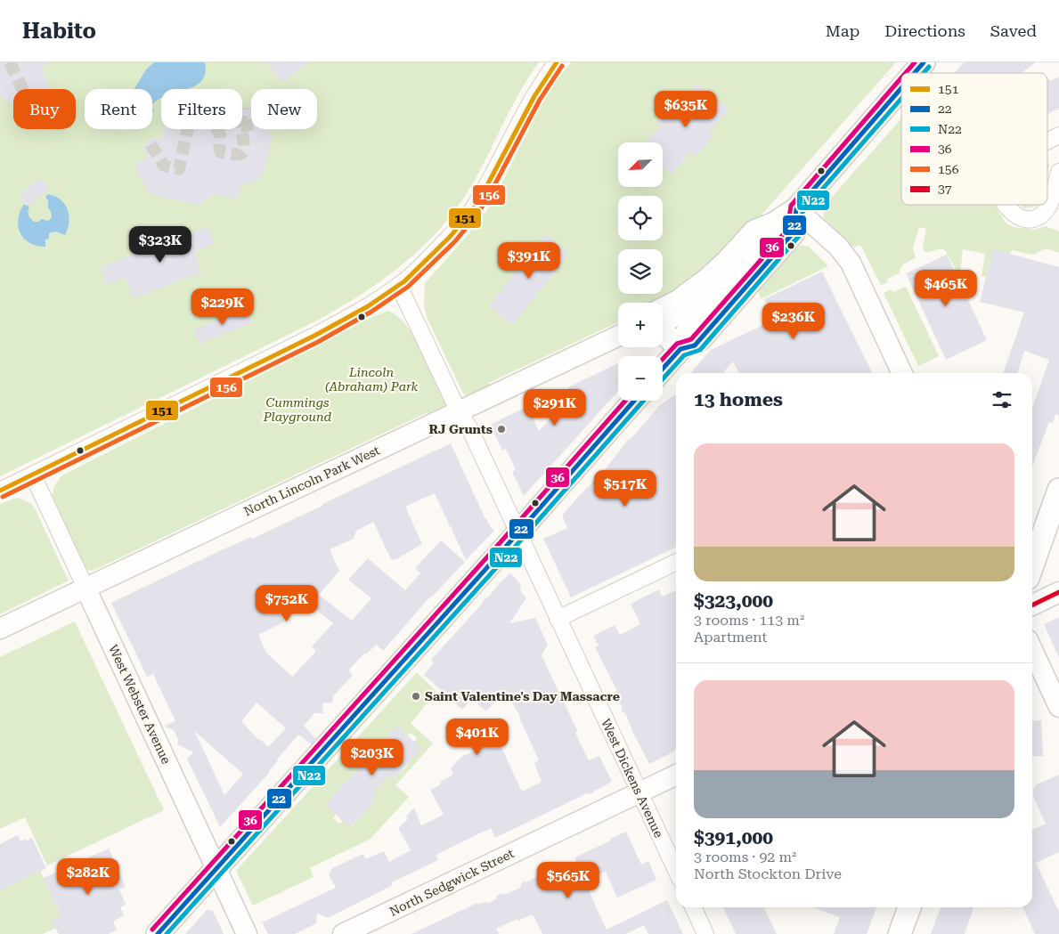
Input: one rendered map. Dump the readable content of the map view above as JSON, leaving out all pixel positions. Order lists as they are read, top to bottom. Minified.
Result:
{"streets":{"street":["North Lincoln Park West","West Webster Avenue","West Dickens Avenue","North Sedgwick Street"]},"crossings":[["North Lincoln Park West","West Webster Avenue"],["North Lincoln Park West","West Dickens Avenue"],["West Dickens Avenue","North Sedgwick Street"]],"parks":["Lincoln (Abraham) Park","Cummings Playground"],"places":["RJ Grunts","Saint Valentine's Day Massacre"],"lines":["transit line 151","transit line 22","transit line 36","transit line 156","transit line N22","transit line 37"],"legend":["151","22","N22","36","156","37"],"north":"bottom left","page":{"header":"Habito","nav":["Map","Directions","Saved"],"chip":["Buy","Rent","Filters","New"],"price":["$635K","$323K","$391K","$465K","$229K","$236K","$291K","$517K","$752K","$401K","$203K","$282K","$565K"],"map_buttons":["+","−"],"heading":"13 homes","list":[{"name":"$323,000","note":"3 rooms · 113 m² · Apartment"},{"name":"$391,000","note":"3 rooms · 92 m² · North Stockton Drive"}]}}
